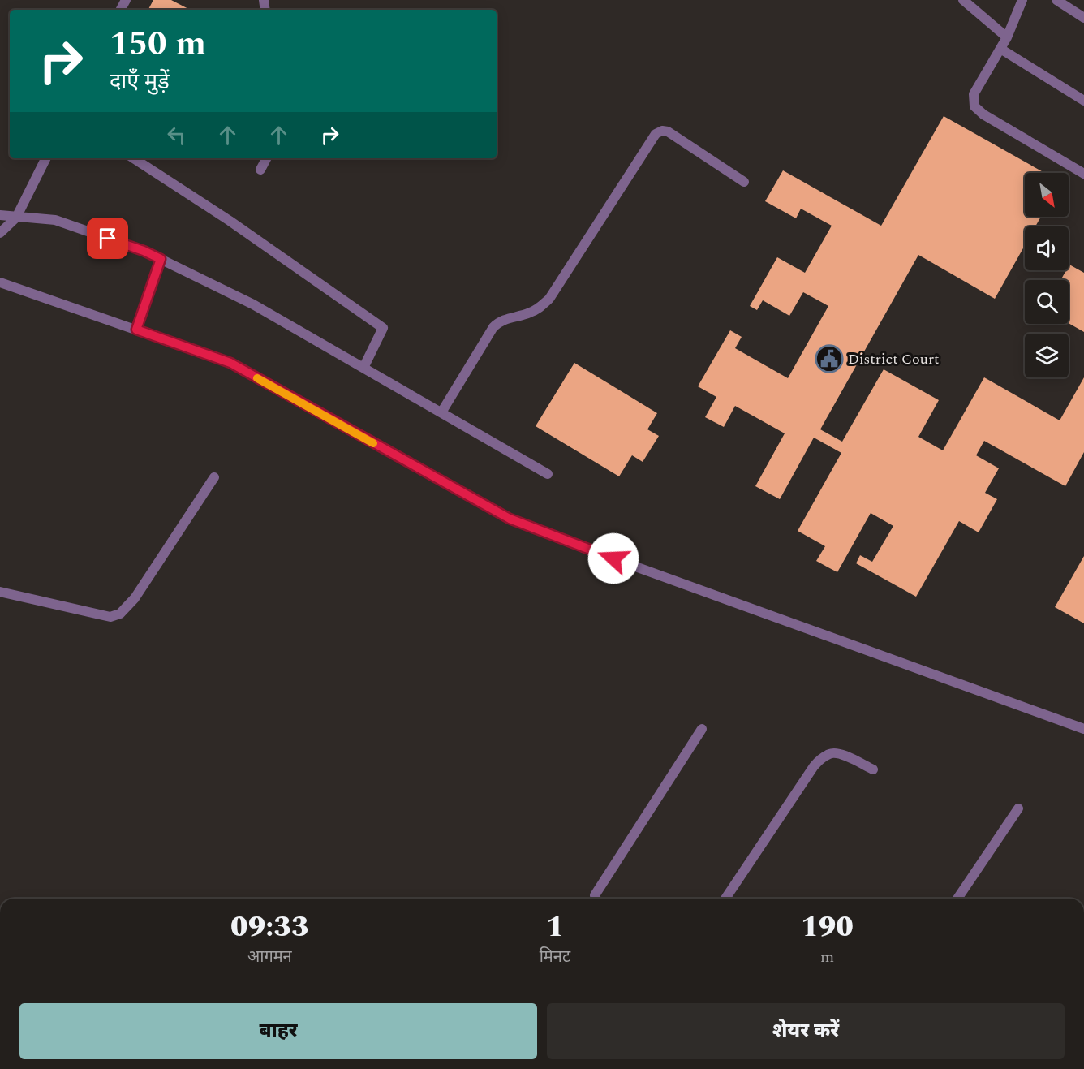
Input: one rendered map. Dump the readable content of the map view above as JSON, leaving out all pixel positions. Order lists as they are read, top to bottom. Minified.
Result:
{"places":{"public building":["District Court"]},"north":"bottom right","page":{"turn":["150 m","दाएँ मुड़ें"],"eta":["09:33","आगमन","1","मिनट","190","m"],"buttons":["बाहर","शेयर करें"]}}
